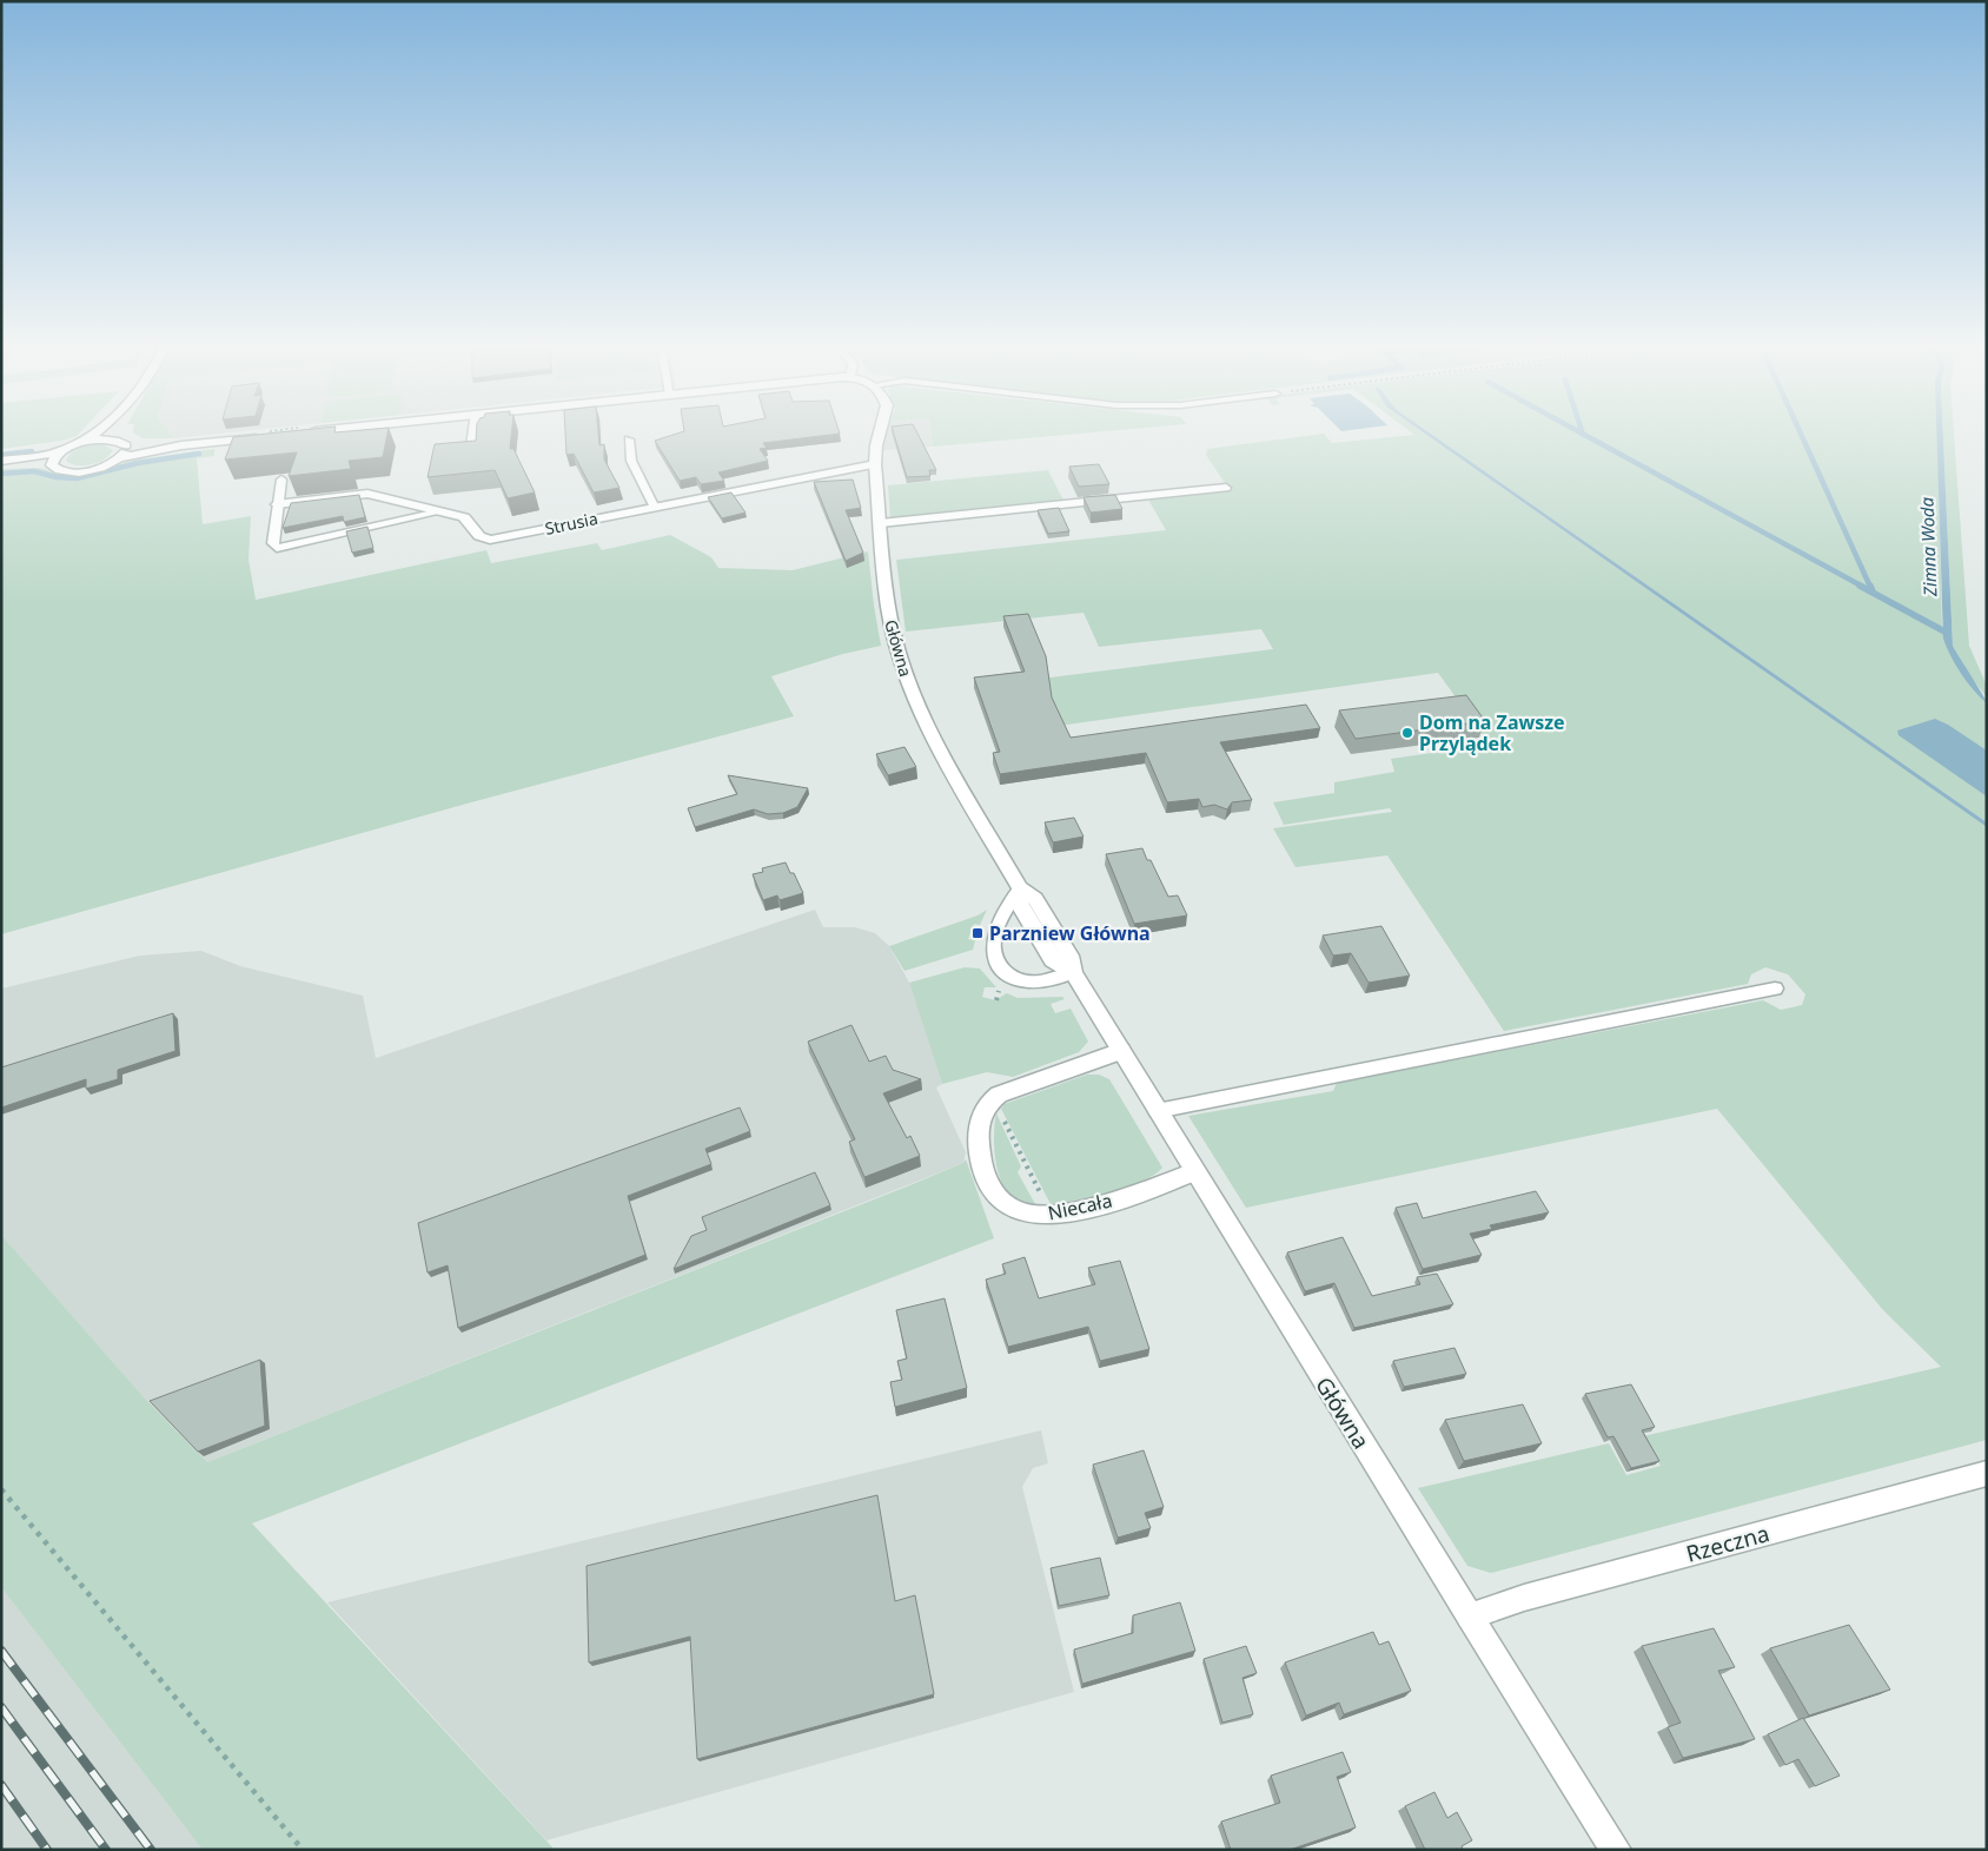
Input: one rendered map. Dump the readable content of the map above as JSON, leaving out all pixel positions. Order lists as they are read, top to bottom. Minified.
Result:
{"streets":{"street":["Strusia","Główna","Niecała","Rzeczna"]},"crossings":[["Strusia","Główna"],["Główna","Niecała"],["Główna","Rzeczna"]],"water":["Zimna Woda"],"places":{"other":["Dom na Zawsze Przylądek"],"transit":["Parzniew Główna"]}}
